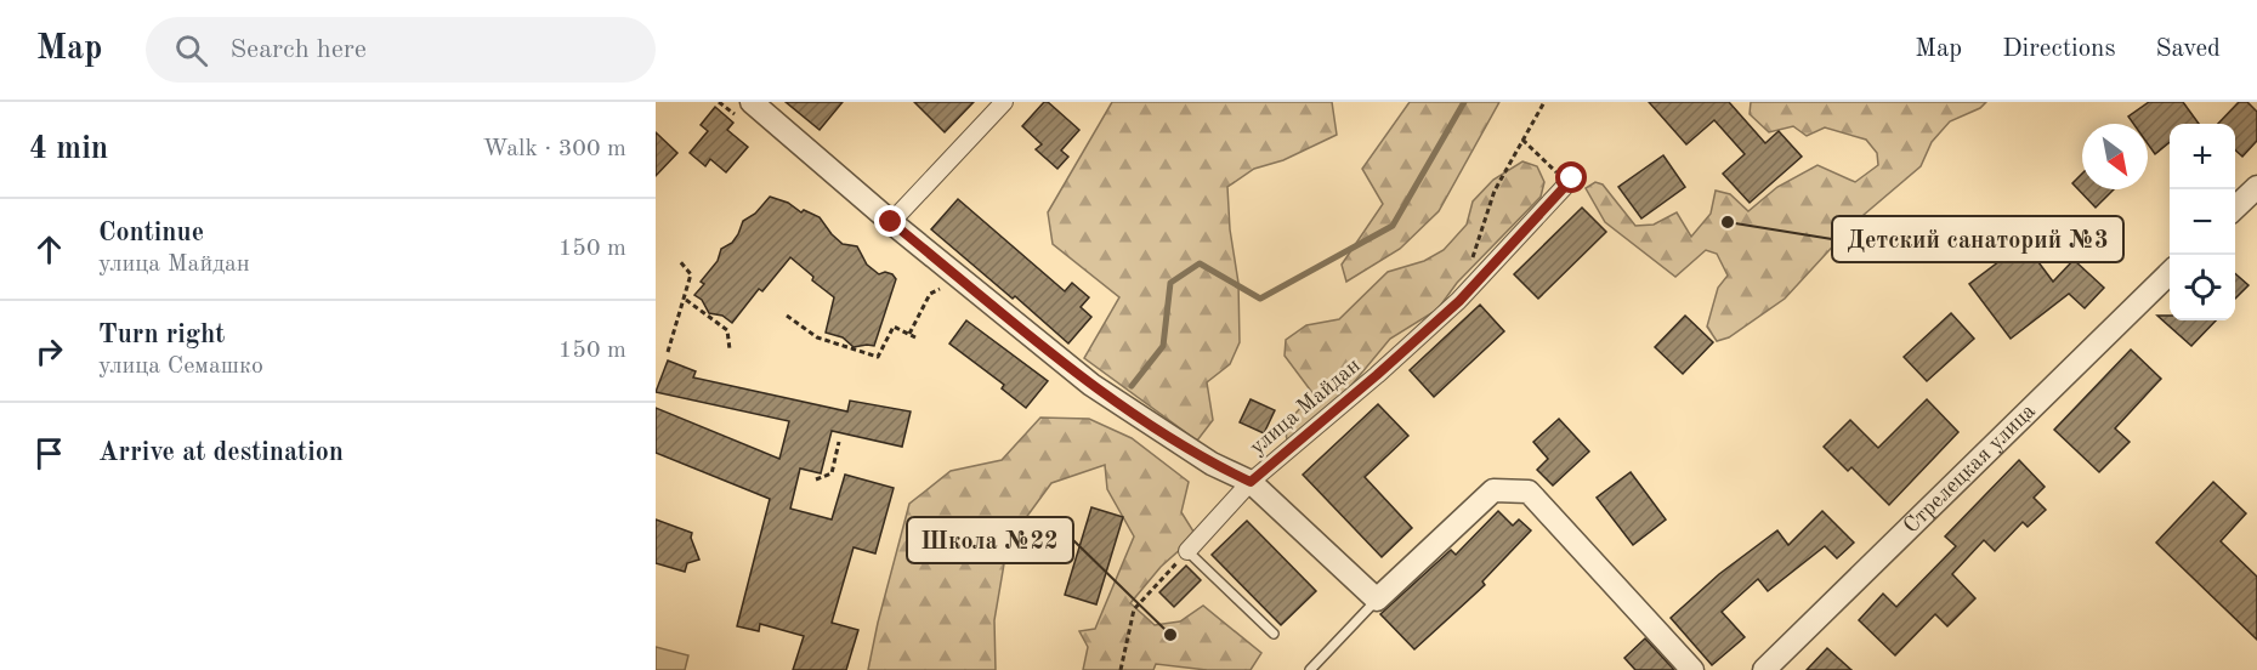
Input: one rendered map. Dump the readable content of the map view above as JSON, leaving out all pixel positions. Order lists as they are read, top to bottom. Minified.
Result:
{"streets":{"street":["улица Майдан","Стрелецкая улица"]},"places":["Детский санаторий №3","Школа №22"],"north":"bottom right","page":{"header":"Map","search":"Search here","nav":["Map","Directions","Saved"],"heading":["4 min","Walk · 300 m"],"map_buttons":["+","−"],"list":[["Continue","улица Майдан","150 m"],["Turn right","улица Семашко","150 m"],"Arrive at destination"]}}
